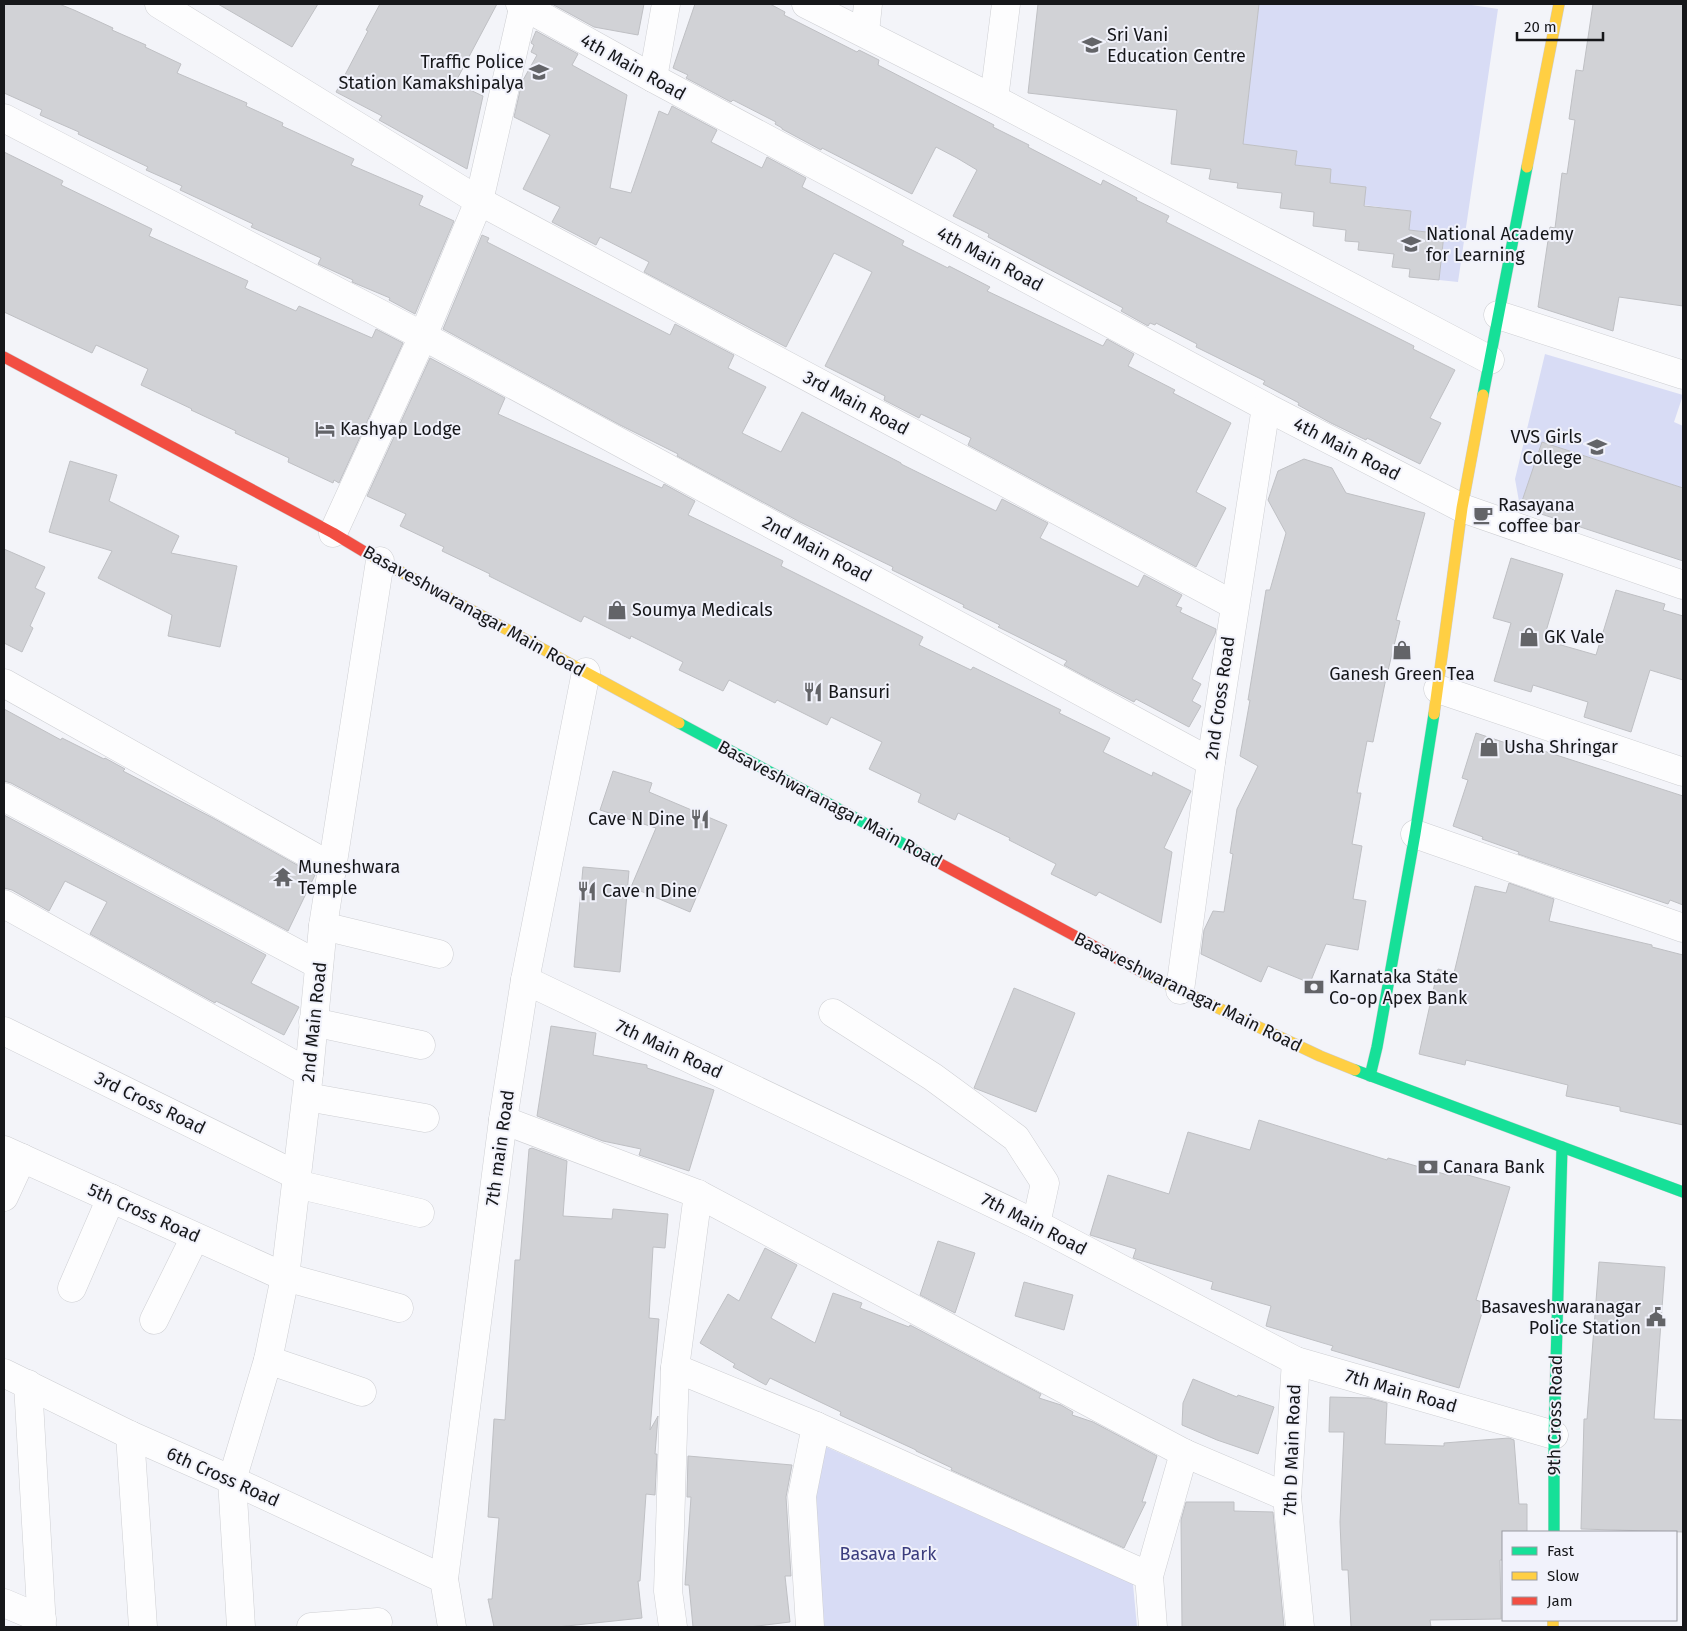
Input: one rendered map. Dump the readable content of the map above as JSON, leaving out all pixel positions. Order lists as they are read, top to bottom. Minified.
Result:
{"streets":{"main road":["Basaveshwaranagar Main Road","9th Cross Road"],"street":["4th Main Road","3rd Main Road","2nd Main Road","2nd Cross Road","7th Main Road","3rd Cross Road","7th main Road","5th Cross Road","7th D Main Road","6th Cross Road"]},"crossings":[["4th Main Road","2nd Cross Road"],["3rd Main Road","2nd Cross Road"],["2nd Main Road","Basaveshwaranagar Main Road"],["2nd Main Road","2nd Cross Road"],["2nd Main Road","3rd Cross Road"],["2nd Main Road","5th Cross Road"],["2nd Main Road","6th Cross Road"],["Basaveshwaranagar Main Road","2nd Cross Road"],["Basaveshwaranagar Main Road","7th main Road"],["Basaveshwaranagar Main Road","9th Cross Road"],["7th Main Road","7th main Road"],["7th Main Road","9th Cross Road"],["7th Main Road","7th D Main Road"],["7th main Road","6th Cross Road"]],"parks":["Basava Park"],"places":{"school or university":["Sri Vani Education Centre","Traffic Police Station Kamakshipalya","National Academy for Learning","VVS Girls College"],"hotel":["Kashyap Lodge"],"cafe":["Rasayana coffee bar"],"shop":["Soumya Medicals","GK Vale","Ganesh Green Tea","Usha Shringar"],"restaurant":["Bansuri","Cave N Dine","Cave n Dine"],"temple":["Muneshwara Temple"],"bank":["Karnataka State Co-op Apex Bank","Canara Bank"],"public building":["Basaveshwaranagar Police Station"]},"legend":["Fast","Slow","Jam"],"scale_bar":"20 m"}
